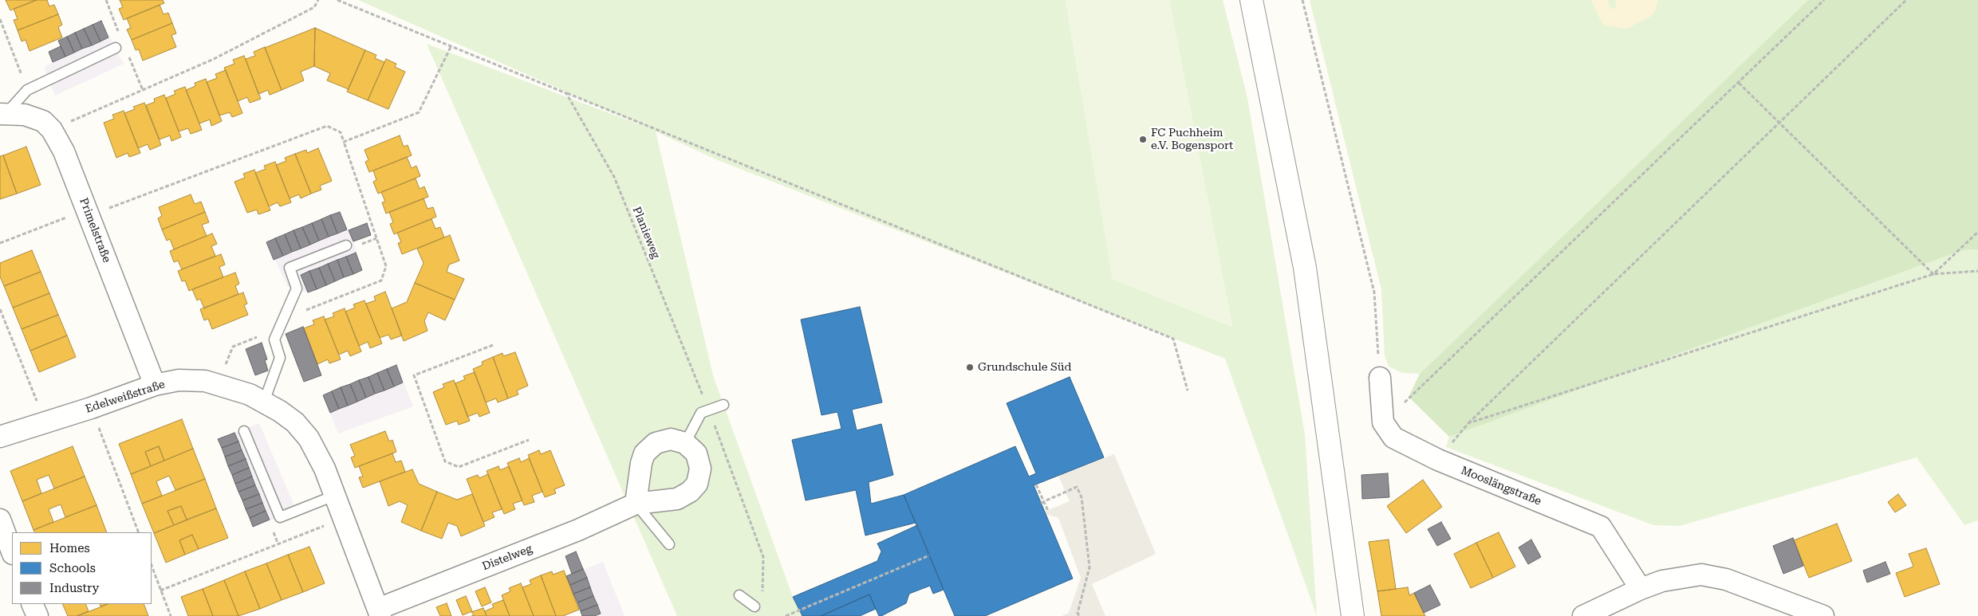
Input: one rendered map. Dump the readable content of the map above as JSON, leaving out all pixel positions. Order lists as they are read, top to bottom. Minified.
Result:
{"streets":{"street":["Primelstraße","Edelweißstraße","Mooslängstraße","Distelweg"],"path":["Planieweg"]},"crossings":[["Primelstraße","Edelweißstraße"],["Edelweißstraße","Distelweg"]],"places":["FC Puchheim e.V. Bogensport","Grundschule Süd"],"legend":["Homes","Schools","Industry"]}
